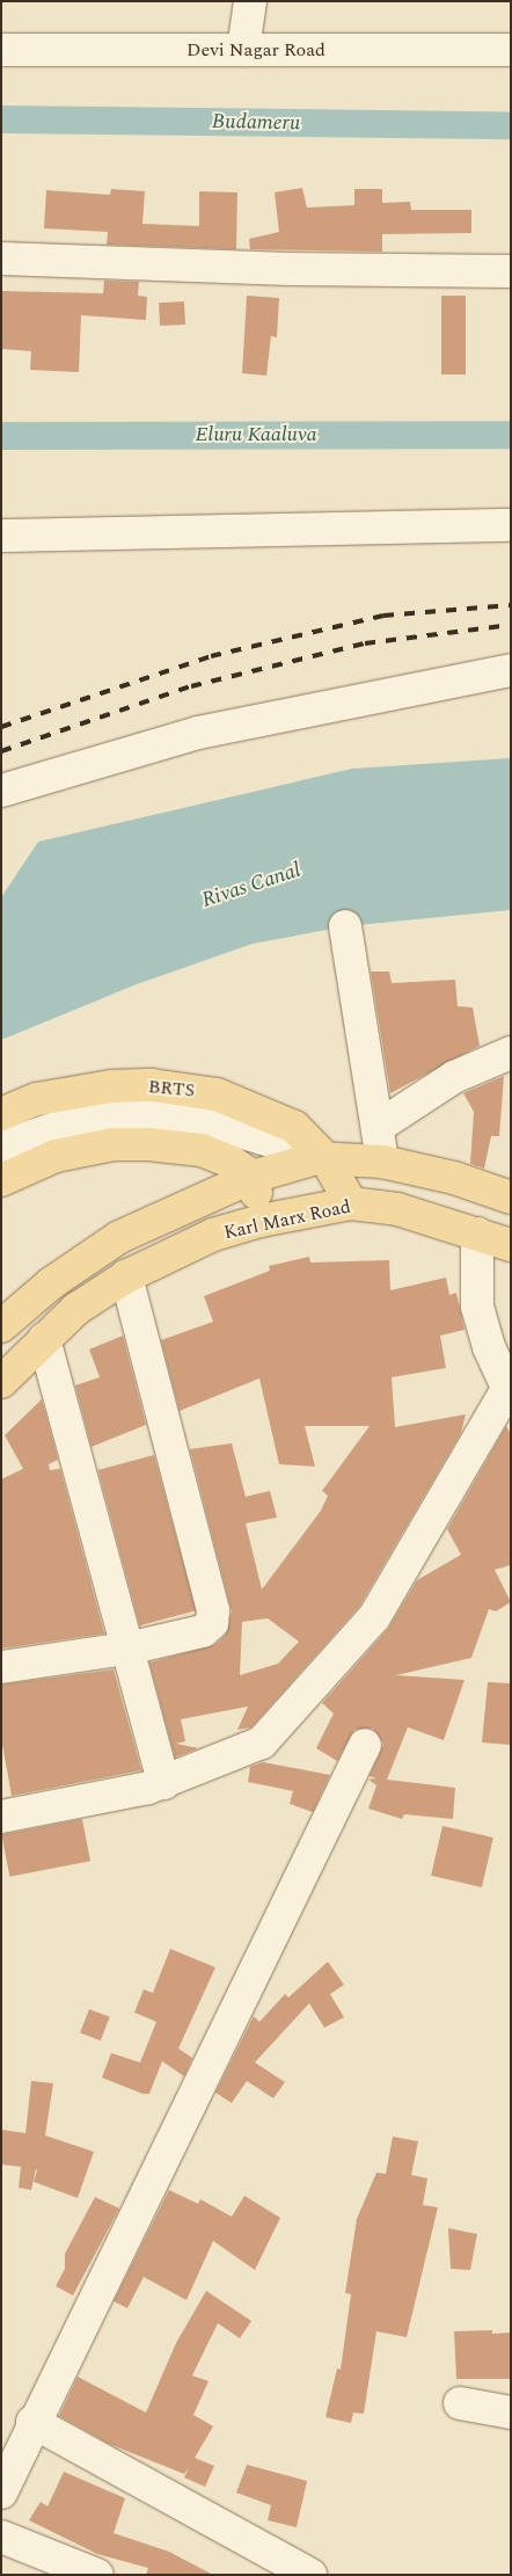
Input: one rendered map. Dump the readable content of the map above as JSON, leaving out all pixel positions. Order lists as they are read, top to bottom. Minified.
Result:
{"streets":{"main road":["BRTS","Karl Marx Road"],"street":["Devi Nagar Road"]},"crossings":[["BRTS","Karl Marx Road"]],"water":["Budameru","Eluru Kaaluva","Rivas Canal"]}
